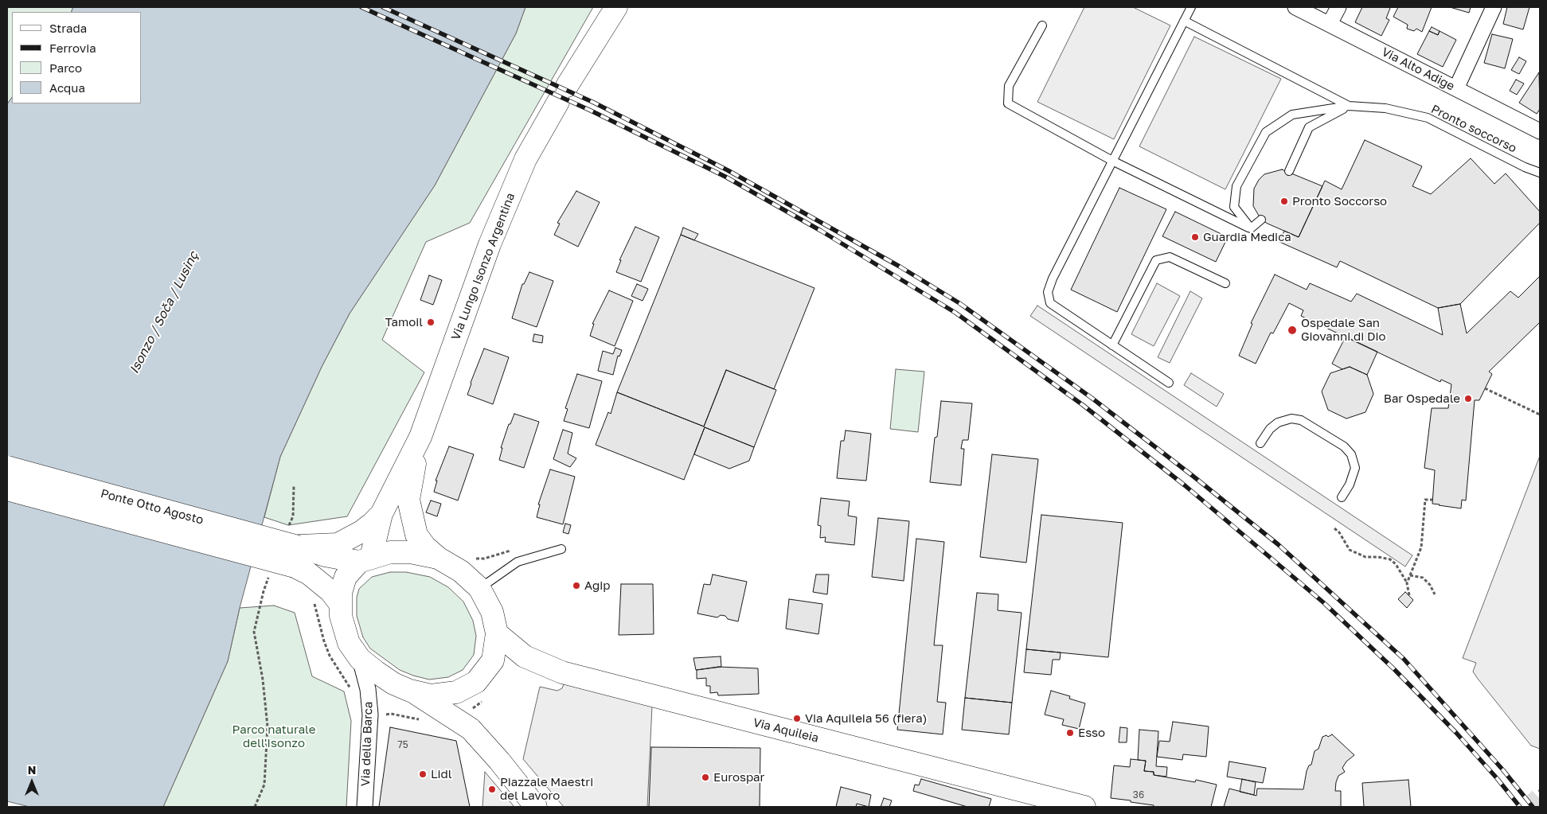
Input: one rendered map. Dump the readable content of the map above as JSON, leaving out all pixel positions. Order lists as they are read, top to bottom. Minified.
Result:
{"streets":{"main road":["Via Lungo Isonzo Argentina","Ponte Otto Agosto","Via Aquileia"],"street":["Via Alto Adige","Via della Barca"],"lane":["Pronto soccorso"]},"water":["Isonzo / Soča / Lusinç"],"parks":["Parco naturale dell'Isonzo"],"places":["Pronto Soccorso","Guardia Medica","Tamoil","Ospedale San Giovanni di Dio","Bar Ospedale","Agip","Via Aquileia 56 (fiera)","Esso","Lidl","Eurospar","Piazzale Maestri del Lavoro"],"house_numbers":["75","36"],"legend":["Strada","Ferrovia","Parco","Acqua"],"north":"top"}
